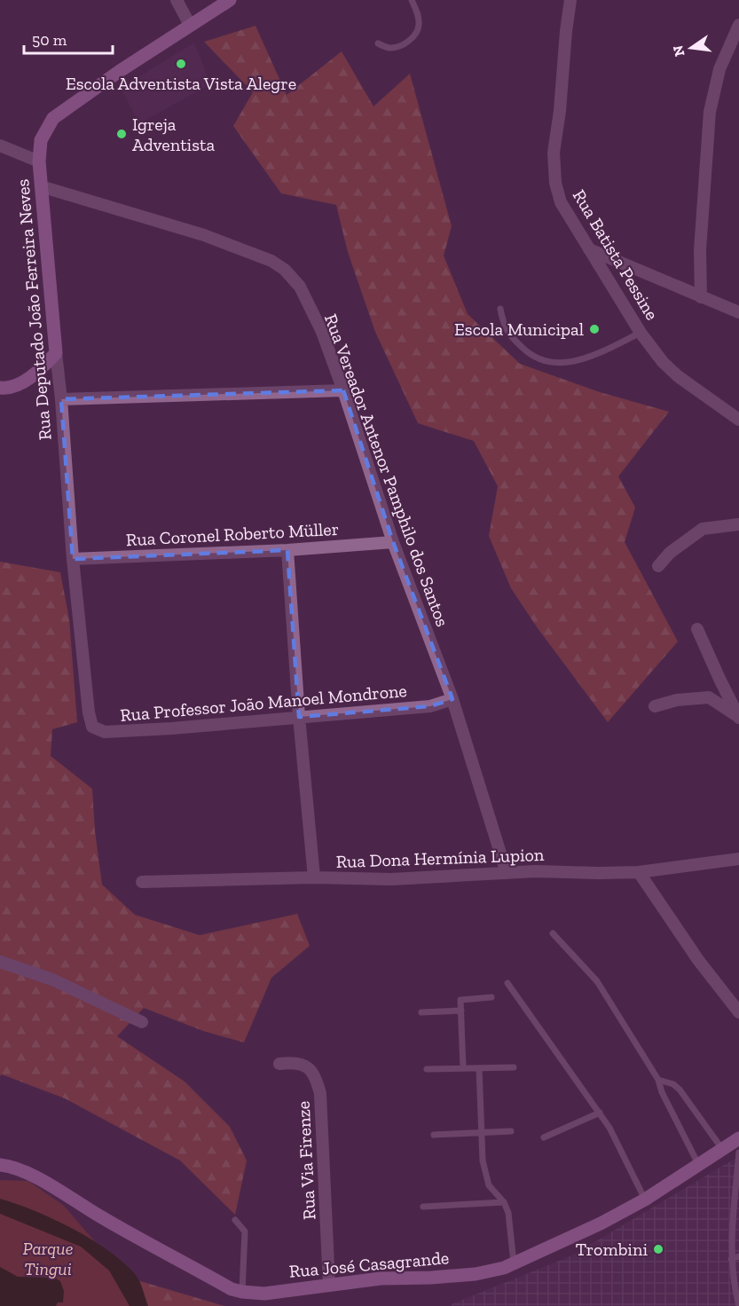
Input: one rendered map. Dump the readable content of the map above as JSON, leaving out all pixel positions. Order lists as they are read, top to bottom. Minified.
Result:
{"streets":{"street":["Rua Batista Pessine","Rua Deputado João Ferreira Neves","Rua Vereador Antenor Pamphilo dos Santos","Rua Coronel Roberto Müller","Rua Professor João Manoel Mondrone","Rua Dona Hermínia Lupion","Rua Via Firenze","Rua José Casagrande"]},"crossings":[["Rua Deputado João Ferreira Neves","Rua Vereador Antenor Pamphilo dos Santos"],["Rua Deputado João Ferreira Neves","Rua Coronel Roberto Müller"],["Rua Deputado João Ferreira Neves","Rua Professor João Manoel Mondrone"],["Rua Vereador Antenor Pamphilo dos Santos","Rua Coronel Roberto Müller"],["Rua Vereador Antenor Pamphilo dos Santos","Rua Professor João Manoel Mondrone"],["Rua Vereador Antenor Pamphilo dos Santos","Rua Dona Hermínia Lupion"],["Rua Via Firenze","Rua José Casagrande"]],"parks":["Parque Tingui"],"places":["Escola Adventista Vista Alegre","Igreja Adventista","Escola Municipal","Trombini"],"scale_bar":"50 m","north":"left"}
